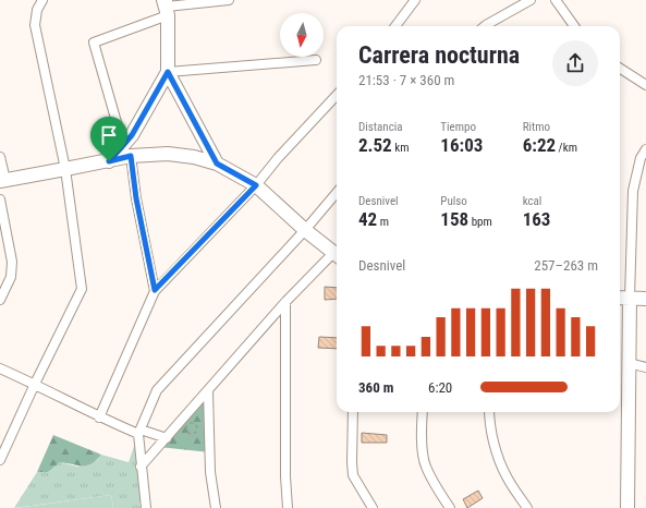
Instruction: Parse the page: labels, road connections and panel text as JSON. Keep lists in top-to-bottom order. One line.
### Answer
{"north":"bottom","page":{"heading":["Carrera nocturna","21:53 · 7 × 360 m"],"stats":[["Distancia","2.52 km"],["Tiempo","16:03"],["Ritmo","6:22 /km"],["Desnivel","42 m"],["Pulso","158 bpm"],["kcal","163"]],"chart":["Desnivel","257–263 m"],"list":[{"name":"360 m","note":"6:20"}]}}
